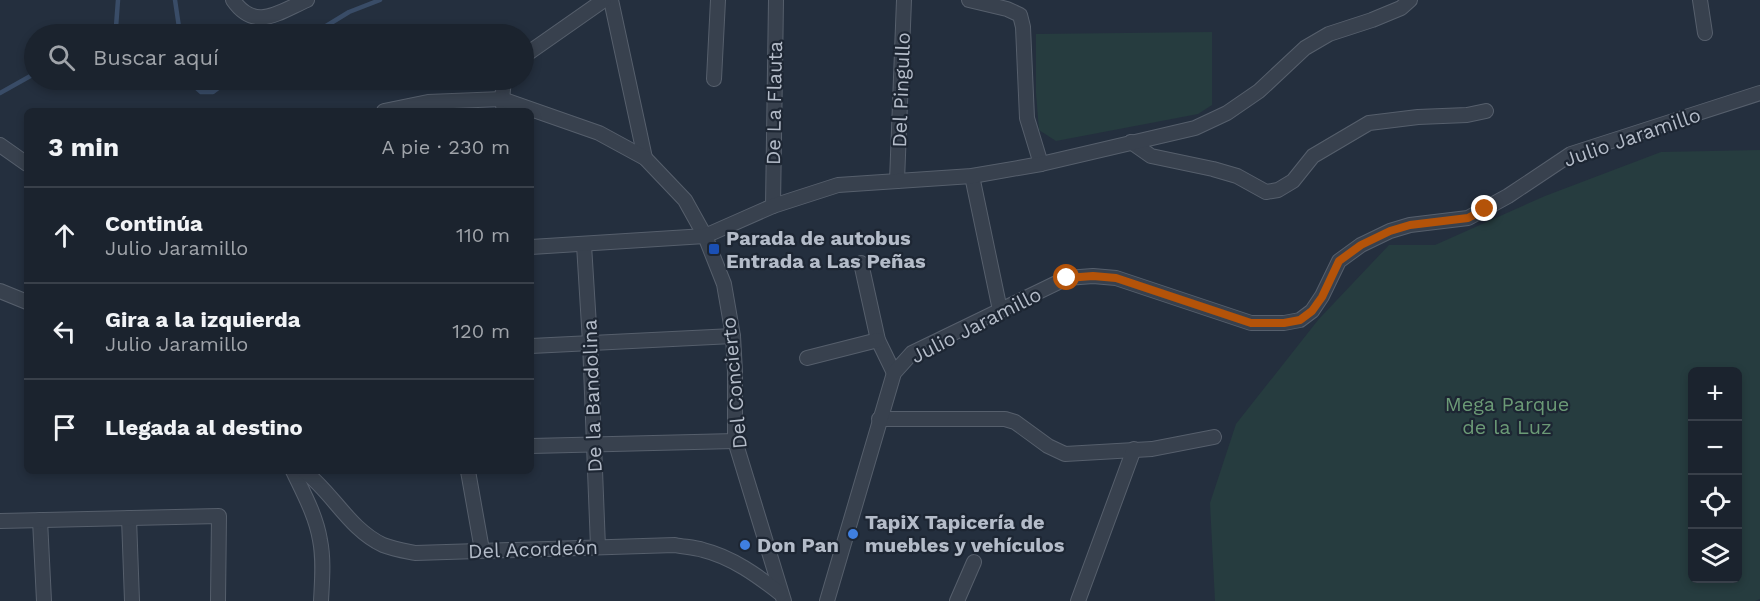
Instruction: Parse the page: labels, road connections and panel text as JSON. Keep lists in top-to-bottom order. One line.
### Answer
{"streets":{"street":["Del Pingullo","De La Flauta","Julio Jaramillo","Del Concierto","De la Bandolina","Del Acordeón"]},"crossings":[["Del Concierto","Del Acordeón"],["De la Bandolina","Del Acordeón"]],"parks":["Mega Parque de la Luz"],"places":{"transit":["Parada de autobus Entrada a Las Peñas"],"other":["TapiX Tapicería de muebles y vehículos","Don Pan"]},"page":{"search":"Buscar aquí","heading":["3 min","A pie · 230 m"],"list":[["Continúa","Julio Jaramillo","110 m"],["Gira a la izquierda","Julio Jaramillo","120 m"],"Llegada al destino"],"map_buttons":["+","−"]}}
